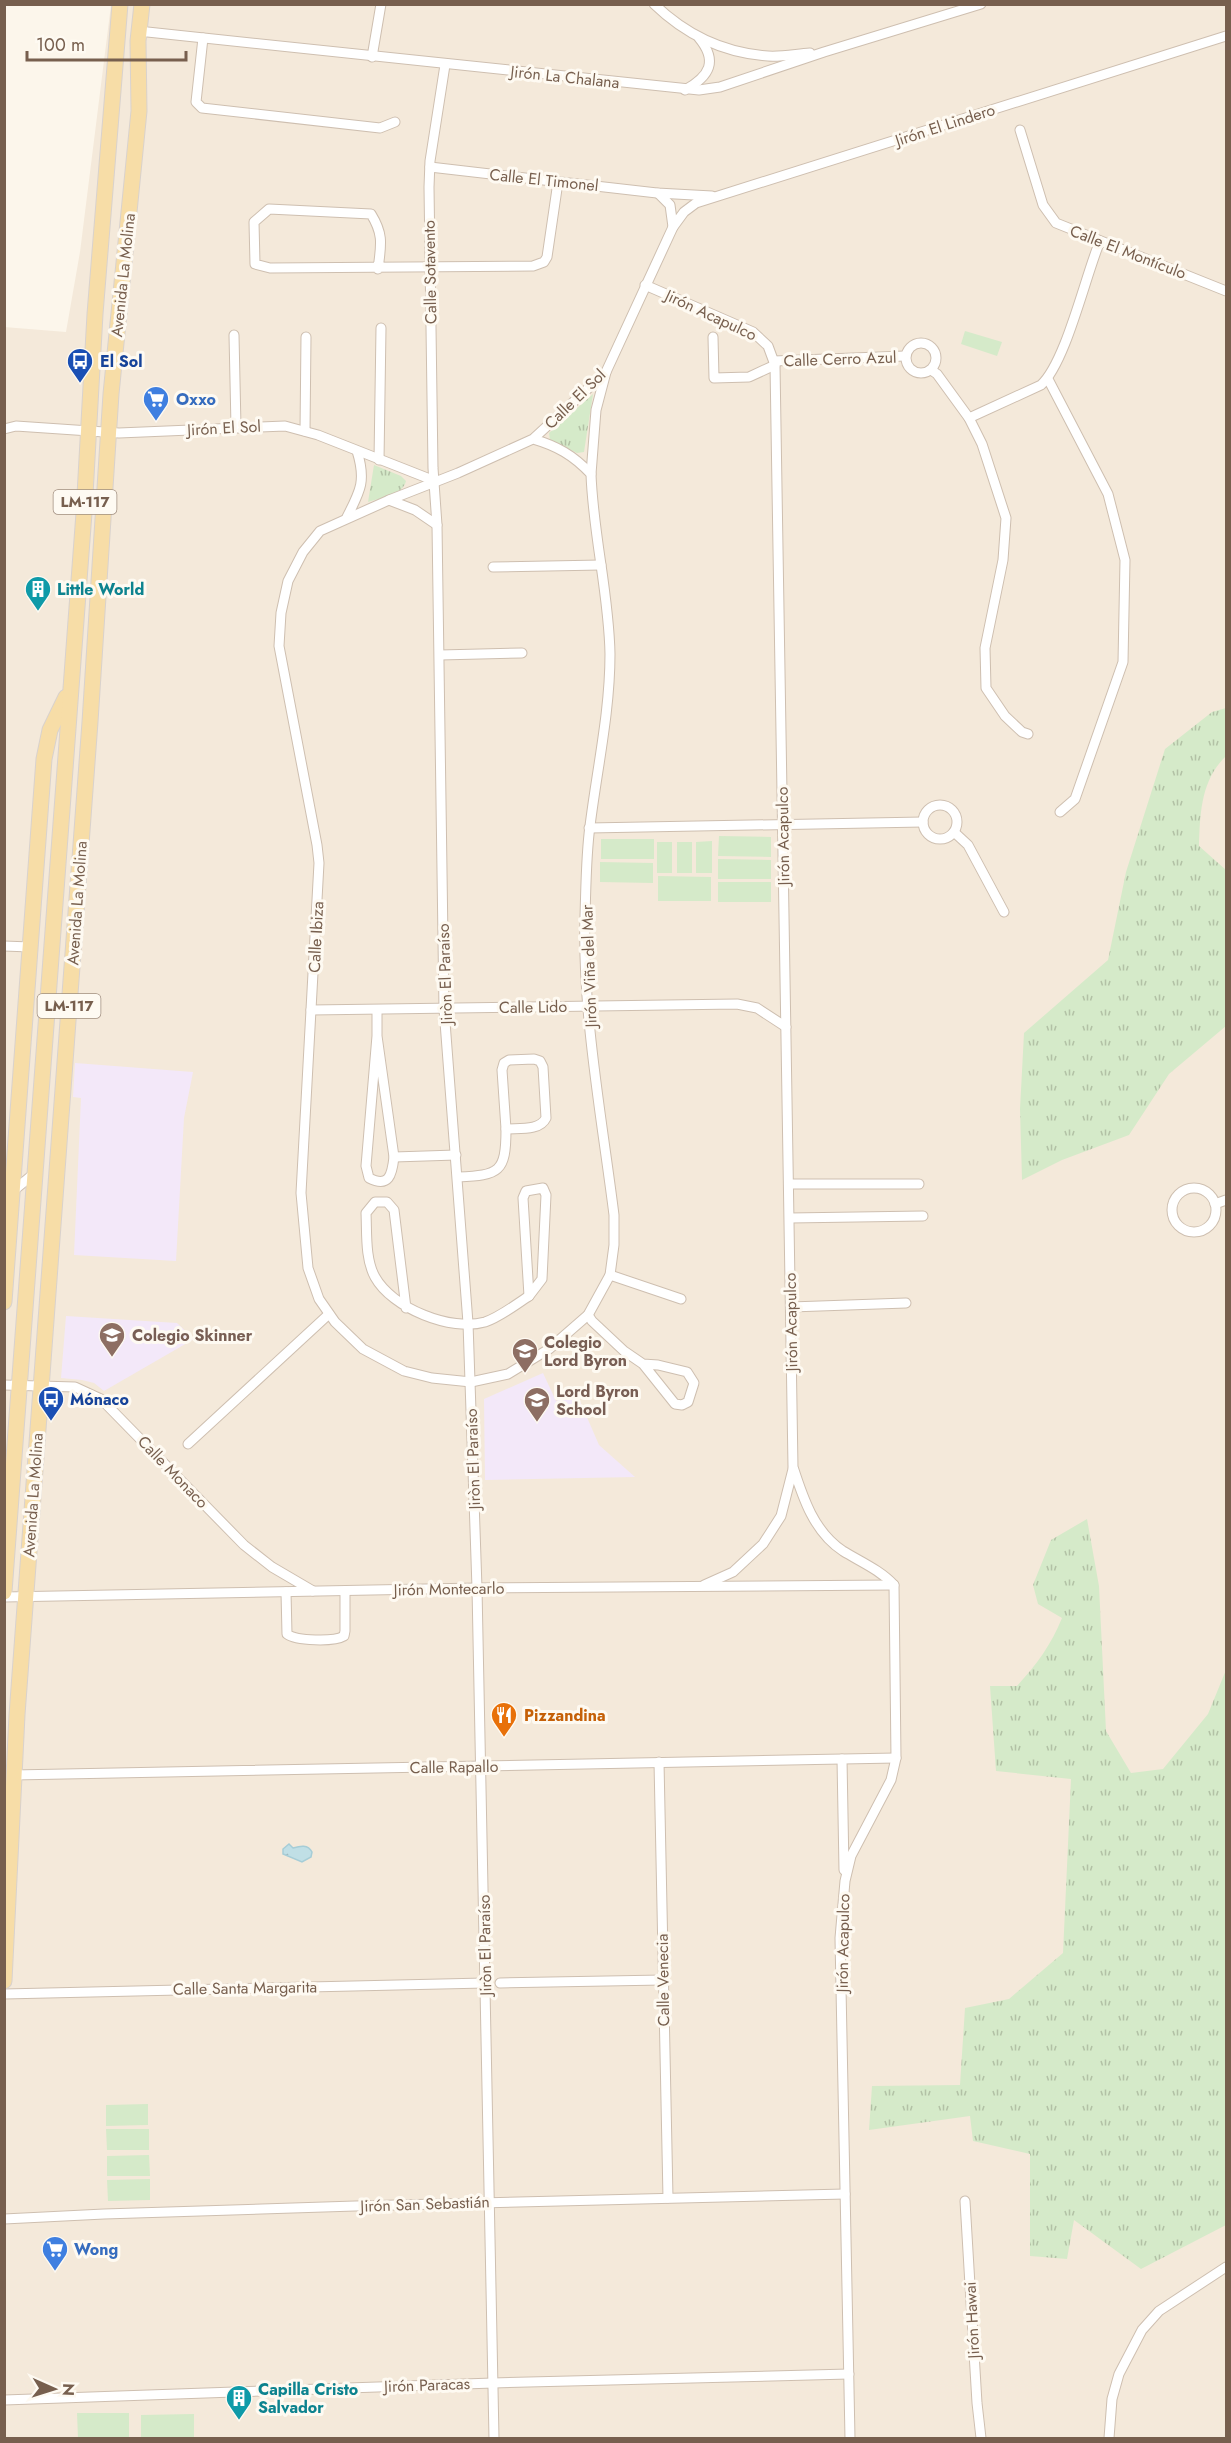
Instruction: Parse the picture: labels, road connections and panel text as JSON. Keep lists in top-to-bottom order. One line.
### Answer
{"streets":{"main road":["Avenida La Molina","LM-117"],"street":["Jirón La Chalana","Jirón El Lindero","Calle El Timonel","Calle El Montículo","Calle Sotavento","Jirón Acapulco","Calle Cerro Azul","Calle El Sol","Jirón El Sol","Calle Ibiza","Jirón Viña del Mar","Jiròn El Paraíso","Calle Lido","Calle Monaco","Jirón Montecarlo","Calle Rapallo","Calle Venecia","Calle Santa Margarita","Jirón San Sebastián","Jirón Hawai","Jirón Paracas"]},"crossings":[["Jirón La Chalana","Calle Sotavento"],["Jirón La Chalana","Avenida La Molina"],["Jirón El Lindero","Calle El Timonel"],["Jirón El Lindero","Calle El Sol"],["Calle El Timonel","Calle Sotavento"],["Calle Sotavento","Calle El Sol"],["Calle Sotavento","Jirón El Sol"],["Calle Sotavento","Calle Ibiza"],["Calle Sotavento","Jiròn El Paraíso"],["Avenida La Molina","Jirón El Sol"],["Avenida La Molina","Calle Monaco"],["Avenida La Molina","Jirón Montecarlo"],["Avenida La Molina","Calle Rapallo"],["Jirón Acapulco","Calle Cerro Azul"],["Jirón Acapulco","Calle El Sol"],["Jirón Acapulco","Calle Lido"],["Jirón Acapulco","Jirón Montecarlo"],["Jirón Acapulco","Calle Rapallo"],["Jirón Acapulco","Jirón San Sebastián"],["Jirón Acapulco","Jirón Paracas"],["Calle El Sol","Jirón El Sol"],["Calle El Sol","Calle Ibiza"],["Calle El Sol","Jirón Viña del Mar"],["Calle El Sol","Jiròn El Paraíso"],["Jirón El Sol","Calle Ibiza"],["Jirón El Sol","Jiròn El Paraíso"],["Calle Ibiza","Jirón Viña del Mar"],["Calle Ibiza","Jiròn El Paraíso"],["Calle Ibiza","Calle Lido"],["Jirón Viña del Mar","Jiròn El Paraíso"],["Jirón Viña del Mar","Calle Lido"],["Jiròn El Paraíso","Calle Lido"],["Jiròn El Paraíso","Jirón Montecarlo"],["Jiròn El Paraíso","Calle Rapallo"],["Jiròn El Paraíso","Calle Santa Margarita"],["Jiròn El Paraíso","Jirón San Sebastián"],["Jiròn El Paraíso","Jirón Paracas"],["Calle Monaco","Jirón Montecarlo"],["Calle Rapallo","Calle Venecia"],["Calle Venecia","Jirón San Sebastián"]],"places":{"bus stop":["El Sol","Mónaco"],"supermarket":["Oxxo","Wong"],"building":["Little World","Capilla Cristo Salvador"],"school or university":["Colegio Skinner","Colegio Lord Byron","Lord Byron School"],"restaurant":["Pizzandina"]},"scale_bar":"100 m","north":"right"}
